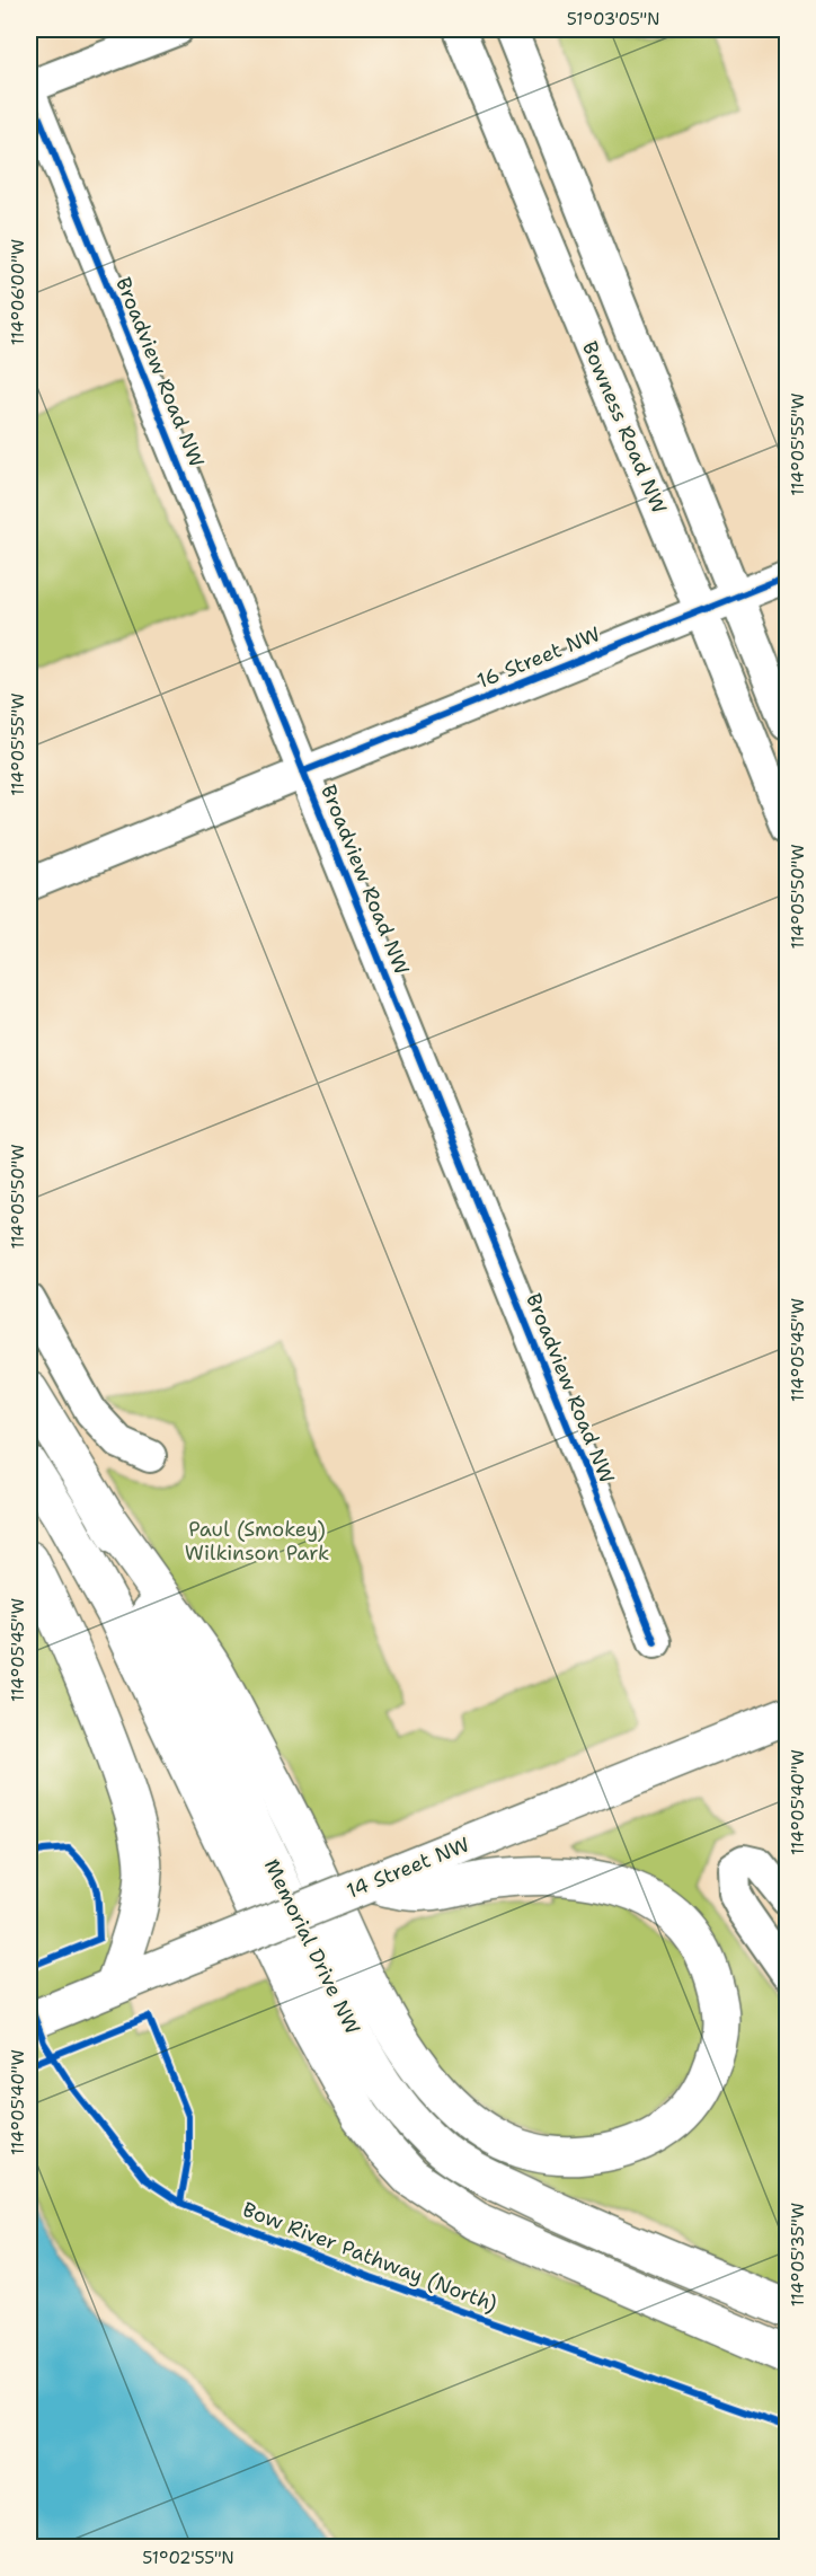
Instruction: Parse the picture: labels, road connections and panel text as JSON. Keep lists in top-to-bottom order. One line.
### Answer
{"streets":{"main road":["14 Street NW","Memorial Drive NW"],"street":["Broadview Road NW","Bowness Road NW","16 Street NW"],"cycle path":["Bow River Pathway (North)"]},"crossings":[["Broadview Road NW","16 Street NW"],["Bowness Road NW","16 Street NW"]],"parks":["Paul (Smokey) Wilkinson Park"],"coordinates":["51°03'05\"N","114°06'00\"W","114°05'55\"W","114°05'50\"W","114°05'45\"W","114°05'40\"W","114°05'35\"W","51°02'55\"N"]}
